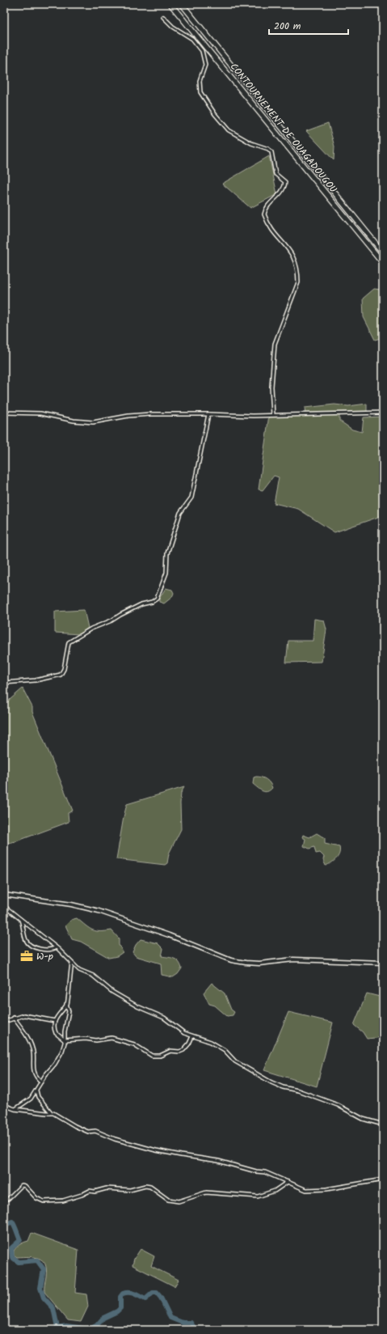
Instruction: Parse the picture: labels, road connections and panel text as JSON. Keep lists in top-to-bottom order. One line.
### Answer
{"streets":{"highway":["CONTOURNEMENT DE OUAGADOUGOU"]},"places":{"office":["W-p"]},"scale_bar":"200 m"}
